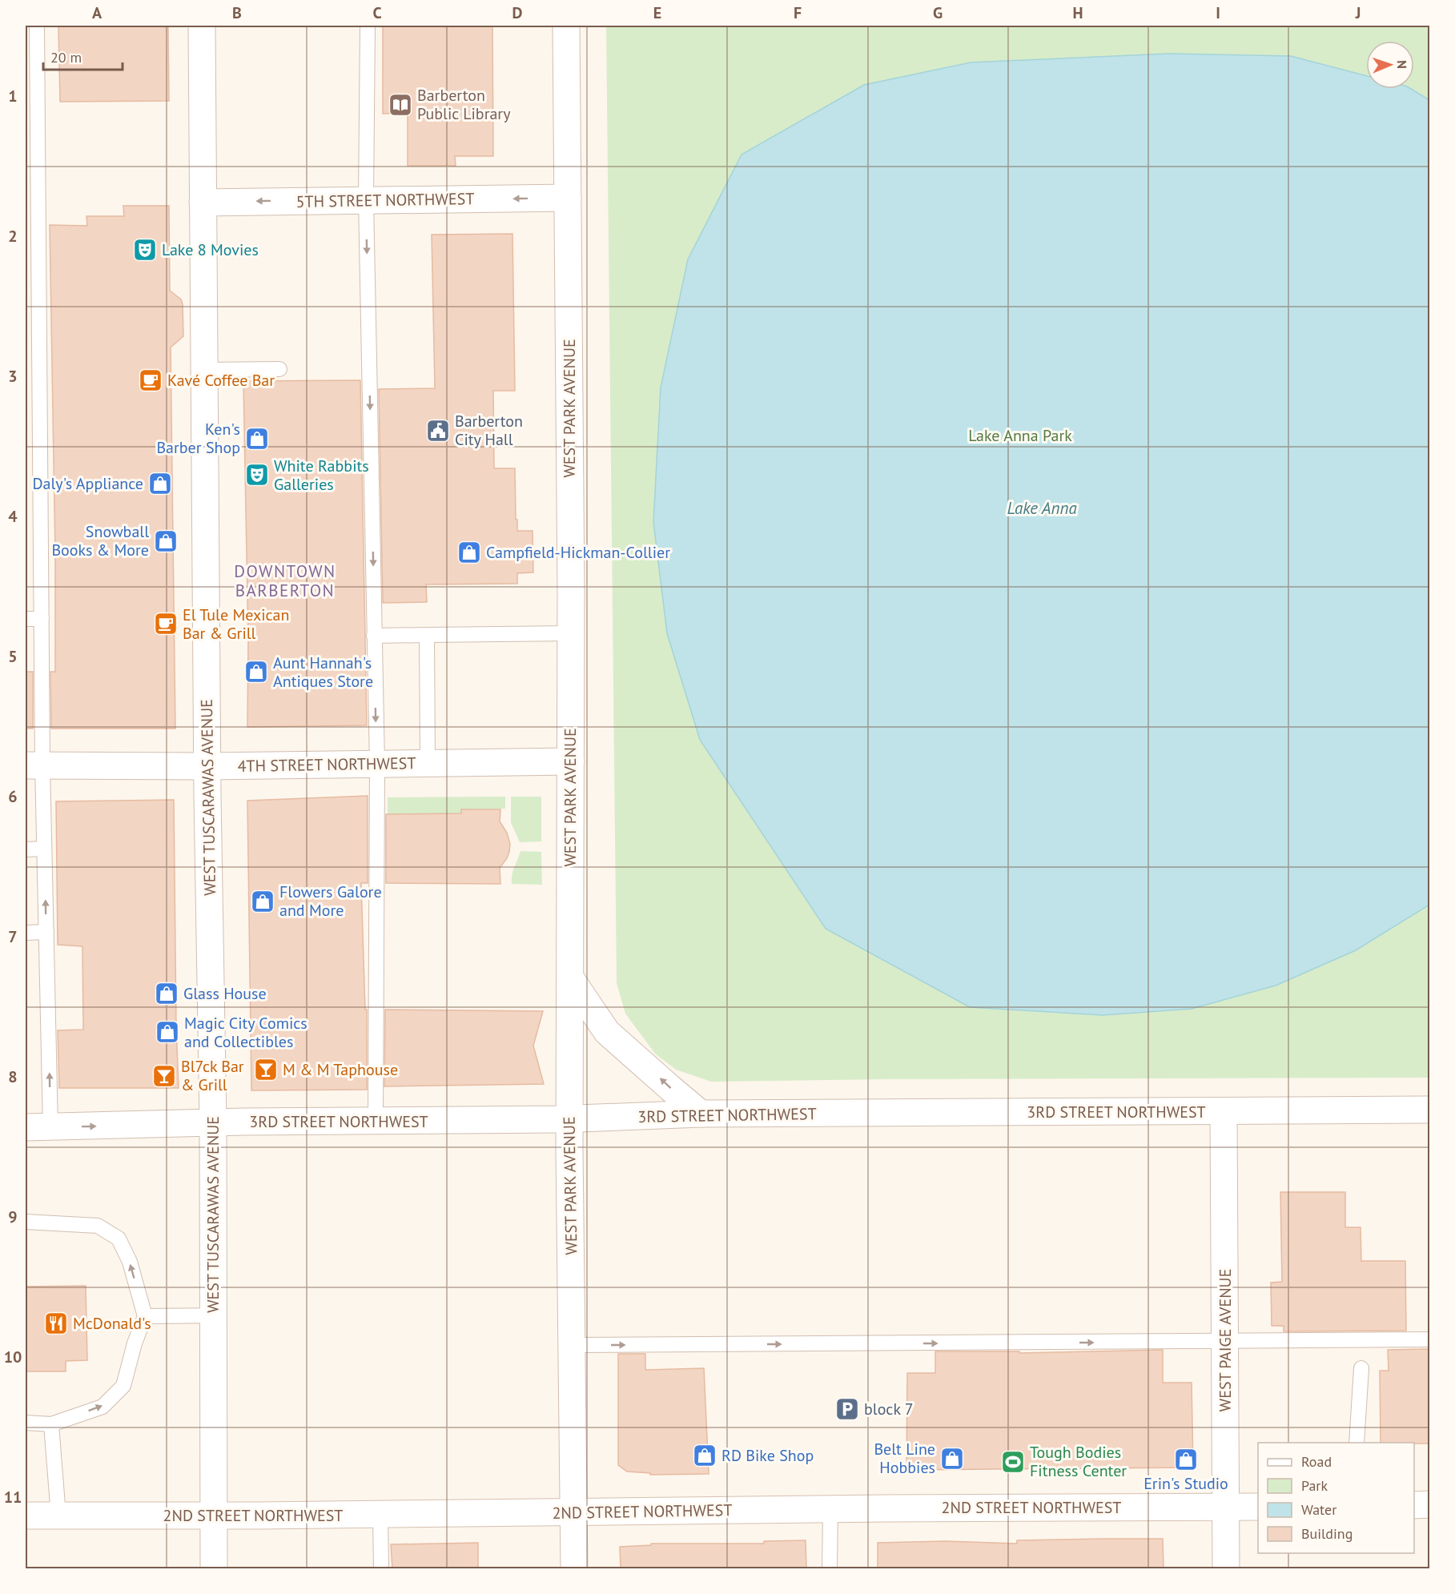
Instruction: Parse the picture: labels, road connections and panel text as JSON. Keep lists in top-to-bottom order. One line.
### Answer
{"streets":{"street":["5TH STREET NORTHWEST","WEST PARK AVENUE","4TH STREET NORTHWEST","WEST TUSCARAWAS AVENUE","3RD STREET NORTHWEST","WEST PAIGE AVENUE","2ND STREET NORTHWEST"]},"crossings":[["5TH STREET NORTHWEST","WEST PARK AVENUE"],["5TH STREET NORTHWEST","WEST TUSCARAWAS AVENUE"],["WEST PARK AVENUE","4TH STREET NORTHWEST"],["WEST PARK AVENUE","3RD STREET NORTHWEST"],["WEST PARK AVENUE","2ND STREET NORTHWEST"],["4TH STREET NORTHWEST","WEST TUSCARAWAS AVENUE"],["WEST TUSCARAWAS AVENUE","3RD STREET NORTHWEST"],["WEST TUSCARAWAS AVENUE","2ND STREET NORTHWEST"],["3RD STREET NORTHWEST","WEST PAIGE AVENUE"],["WEST PAIGE AVENUE","2ND STREET NORTHWEST"]],"one_way":["5TH STREET NORTHWEST"],"districts":["DOWNTOWN BARBERTON"],"water":["Lake Anna"],"parks":["Lake Anna Park"],"places":{"library":["Barberton Public Library"],"theatre":["Lake 8 Movies","White Rabbits Galleries"],"cafe":["Kavé Coffee Bar","El Tule Mexican Bar & Grill"],"public building":["Barberton City Hall"],"shop":["Ken's Barber Shop","Daly's Appliance","Snowball Books & More","Campfield-Hickman-Collier","Aunt Hannah's Antiques Store","Flowers Galore and More","Glass House","Magic City Comics and Collectibles","RD Bike Shop","Belt Line Hobbies","Erin's Studio"],"bar":["M & M Taphouse","Bl7ck Bar & Grill"],"restaurant":["McDonald's"],"parking":["block 7"],"sports":["Tough Bodies Fitness Center"]},"legend":["Road","Park","Water","Building"],"scale_bar":"20 m","north":"right","grid":{"columns":["A","B","C","D","E","F","G","H","I","J"],"rows":["1","2","3","4","5","6","7","8","9","10","11"]}}
